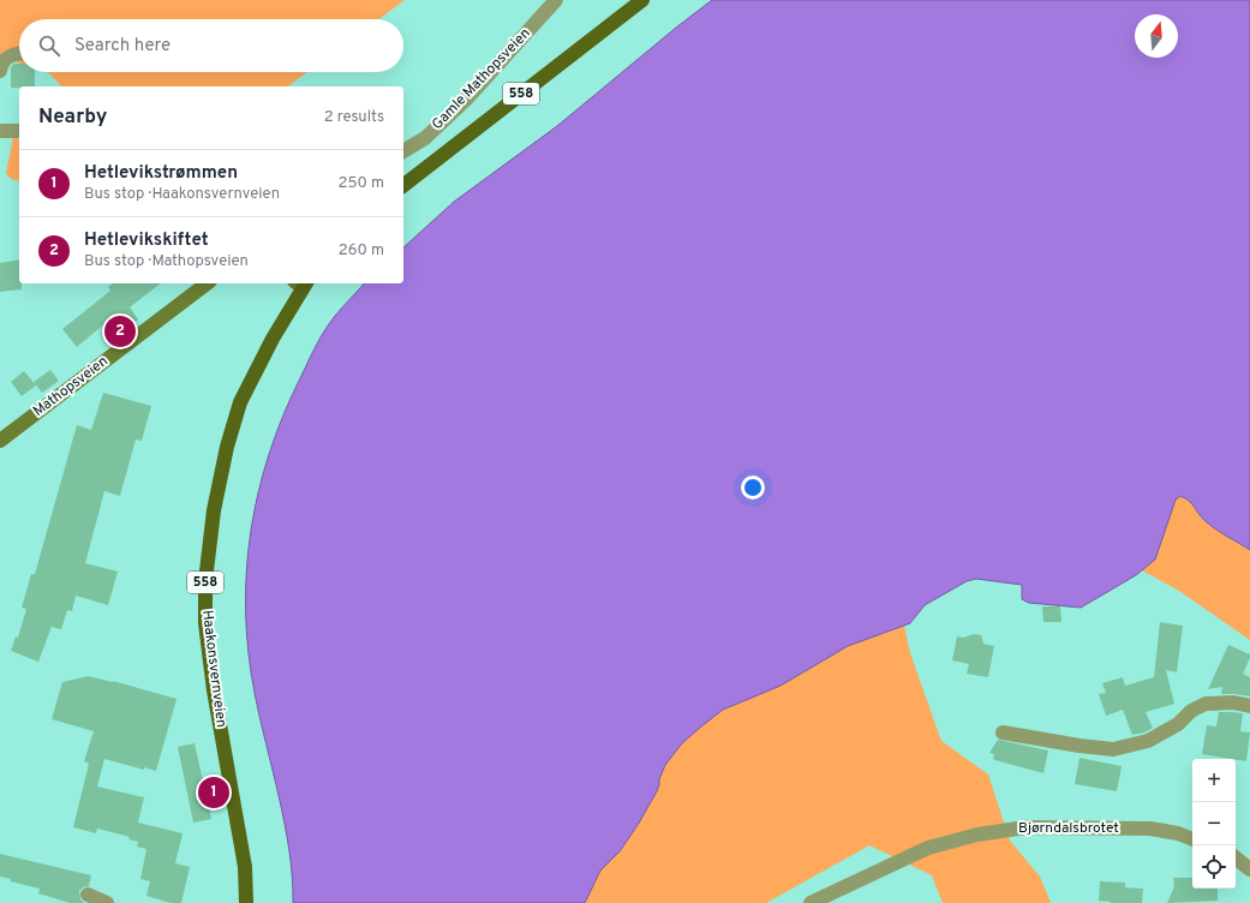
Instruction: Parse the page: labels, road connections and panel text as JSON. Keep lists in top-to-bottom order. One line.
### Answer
{"streets":{"main road":["558","Mathopsveien","Haakonsvernveien"],"street":["Gamle Mathopsveien","Bjørndalsbrotet"]},"north":"top","page":{"search":"Search here","heading":["Nearby","2 results"],"list":[{"mark":"1","name":"Hetlevikstrømmen","note":"Bus stop · Haakonsvernveien","value":"250 m"},{"mark":"2","name":"Hetlevikskiftet","note":"Bus stop · Mathopsveien","value":"260 m"}],"pins":["2","1"],"map_buttons":["+","−"]}}
